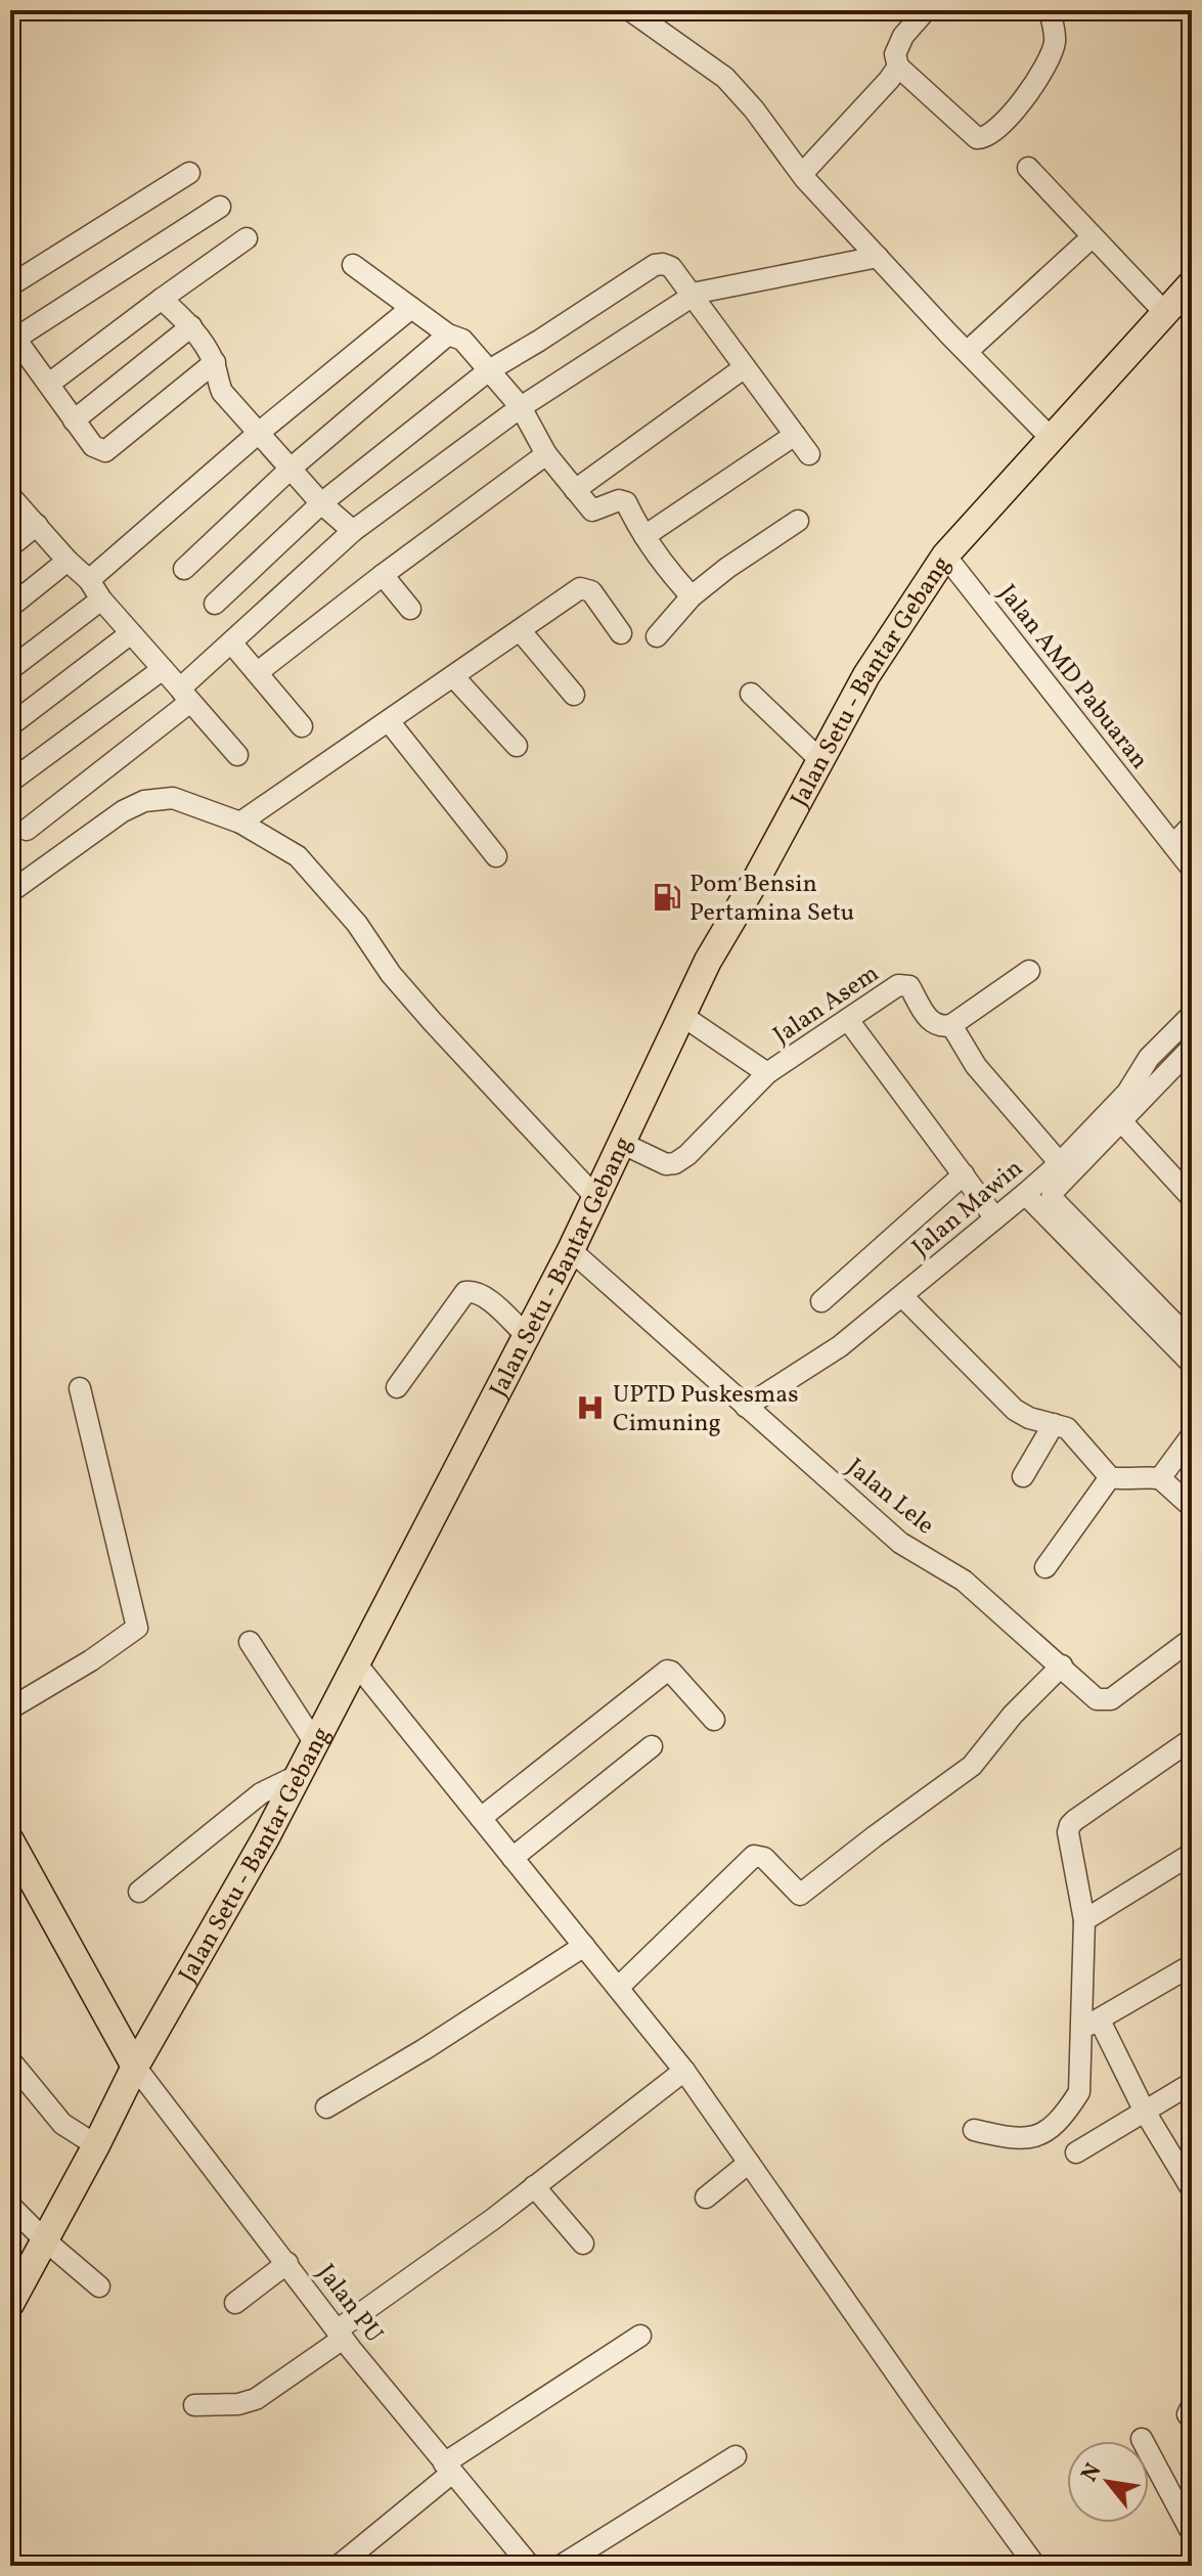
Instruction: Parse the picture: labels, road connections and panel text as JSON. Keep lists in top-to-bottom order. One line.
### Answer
{"streets":{"main road":["Jalan Setu - Bantar Gebang"],"street":["Jalan AMD Pabuaran","Jalan Asem","Jalan Mawin","Jalan Lele","Jalan PU"]},"crossings":[["Jalan AMD Pabuaran","Jalan Setu - Bantar Gebang"],["Jalan Setu - Bantar Gebang","Jalan Asem"],["Jalan Setu - Bantar Gebang","Jalan Lele"],["Jalan Setu - Bantar Gebang","Jalan PU"],["Jalan Mawin","Jalan Lele"]],"places":{"fuel station":["Pom Bensin Pertamina Setu"],"hospital":["UPTD Puskesmas Cimuning"]},"north":"top left"}
